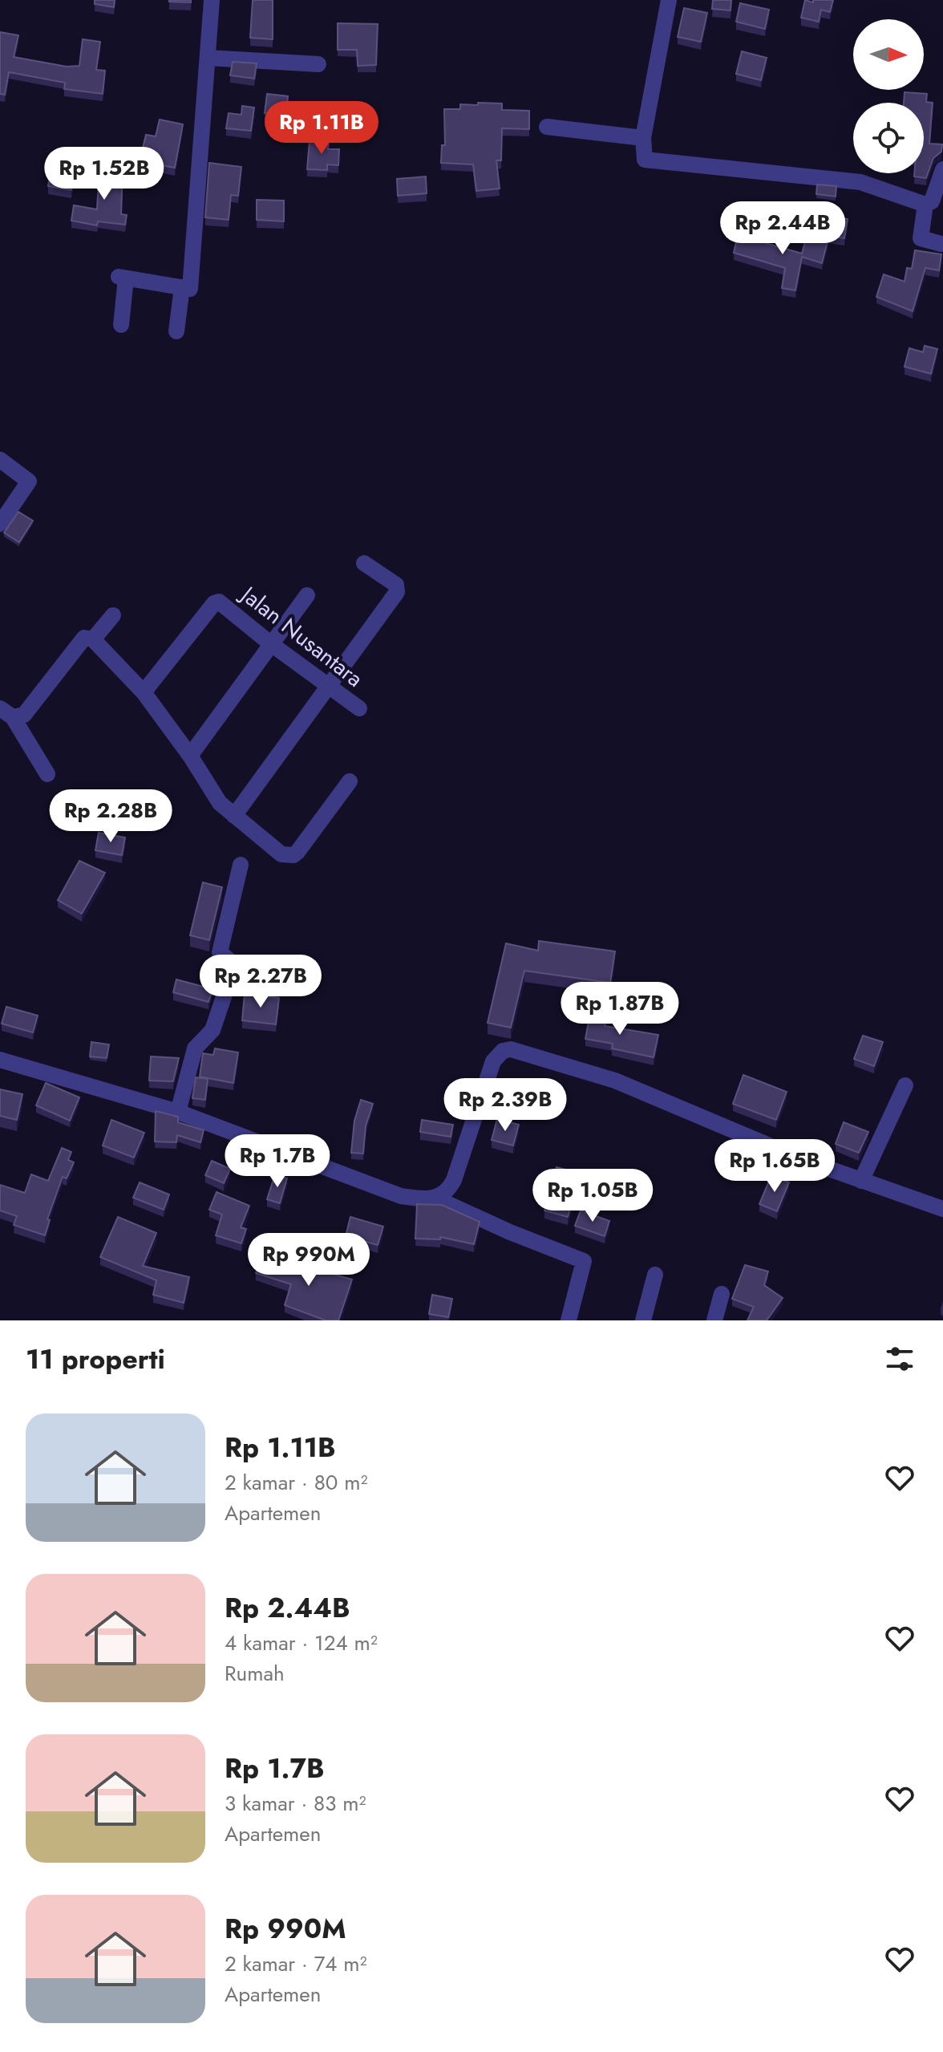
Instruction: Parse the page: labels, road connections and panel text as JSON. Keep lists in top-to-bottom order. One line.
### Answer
{"streets":{"street":["Jalan Nusantara"]},"north":"right","page":{"price":["Rp 1.11B","Rp 1.52B","Rp 2.44B","Rp 2.28B","Rp 2.27B","Rp 1.87B","Rp 2.39B","Rp 1.7B","Rp 1.65B","Rp 1.05B","Rp 990M"],"heading":"11 properti","list":[{"name":"Rp 1.11B","note":"2 kamar · 80 m² · Apartemen"},{"name":"Rp 2.44B","note":"4 kamar · 124 m² · Rumah"},{"name":"Rp 1.7B","note":"3 kamar · 83 m² · Apartemen"},{"name":"Rp 990M","note":"2 kamar · 74 m² · Apartemen"}]}}
